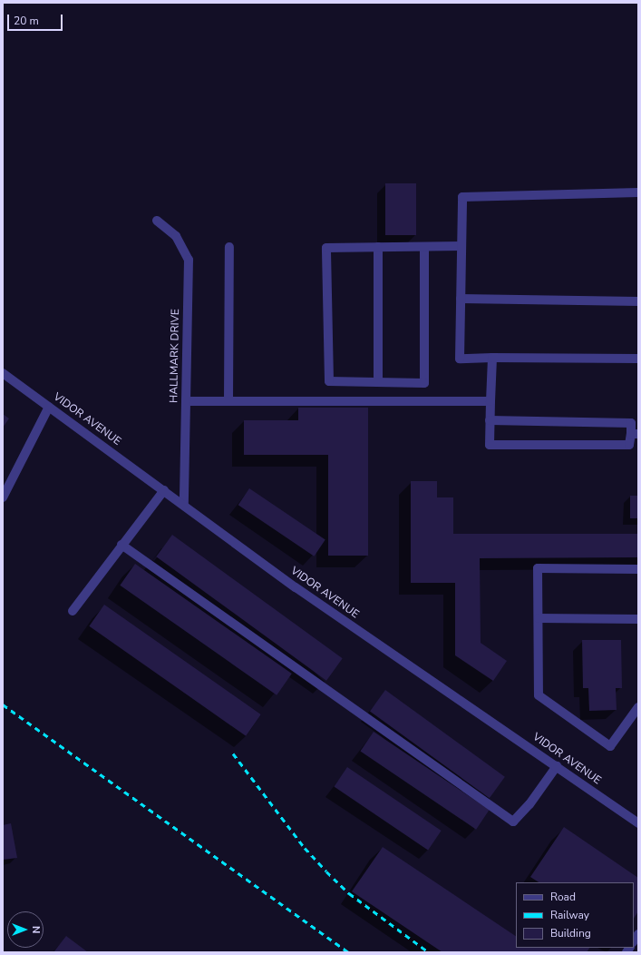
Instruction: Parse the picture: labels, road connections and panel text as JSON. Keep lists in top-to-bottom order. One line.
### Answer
{"streets":{"street":["HALLMARK DRIVE","VIDOR AVENUE"]},"crossings":[["HALLMARK DRIVE","VIDOR AVENUE"]],"legend":["Road","Railway","Building"],"scale_bar":"20 m","north":"right"}
